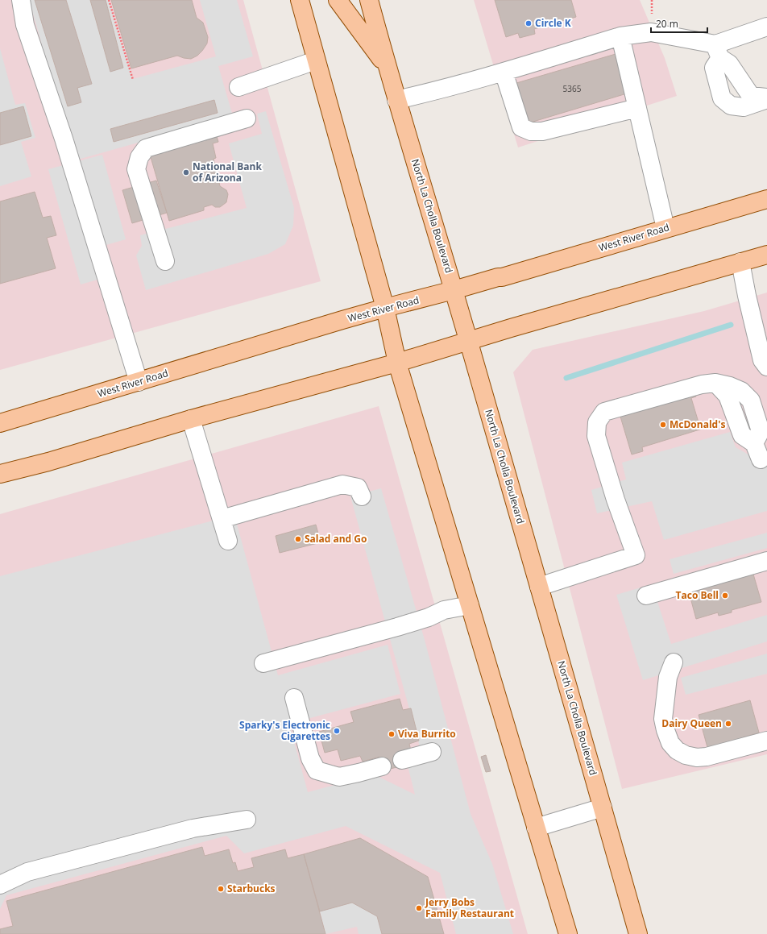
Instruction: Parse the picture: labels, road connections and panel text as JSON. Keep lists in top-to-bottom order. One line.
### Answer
{"streets":{"main road":["North La Cholla Boulevard","West River Road"]},"crossings":[["North La Cholla Boulevard","West River Road"]],"places":["Circle K","National Bank of Arizona","McDonald's","Salad and Go","Taco Bell","Dairy Queen","Sparky's Electronic Cigarettes","Viva Burrito","Starbucks","Jerry Bobs Family Restaurant"],"house_numbers":["5365"],"scale_bar":"20 m"}
